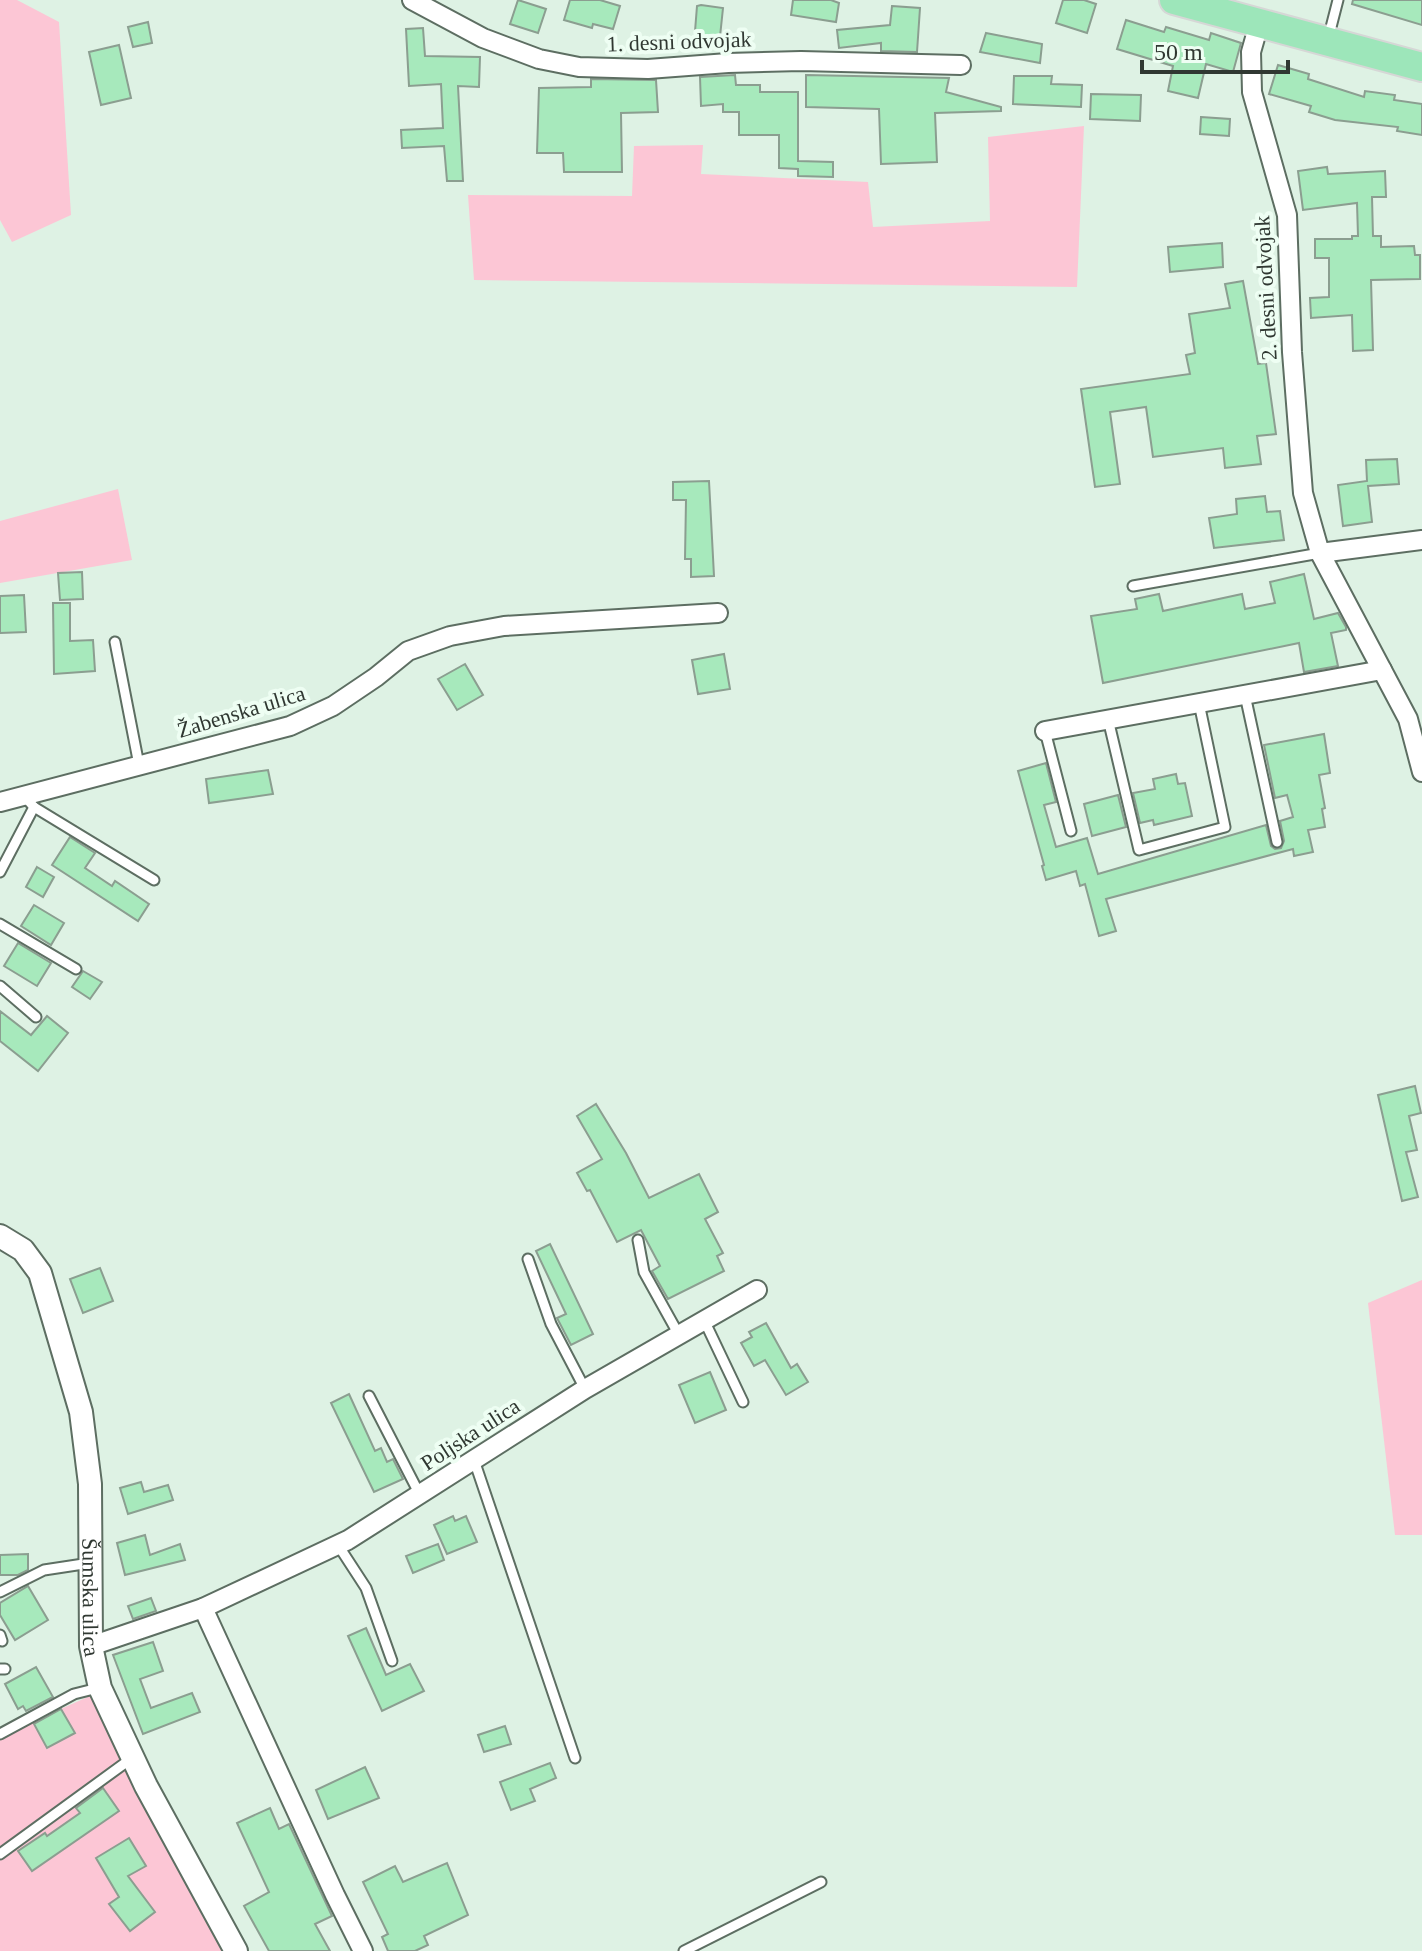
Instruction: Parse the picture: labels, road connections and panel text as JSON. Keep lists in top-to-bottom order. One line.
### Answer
{"streets":{"street":["1. desni odvojak","2. desni odvojak","Žabenska ulica","Poljska ulica","Šumska ulica"]},"crossings":[["Poljska ulica","Šumska ulica"]],"scale_bar":"50 m"}
